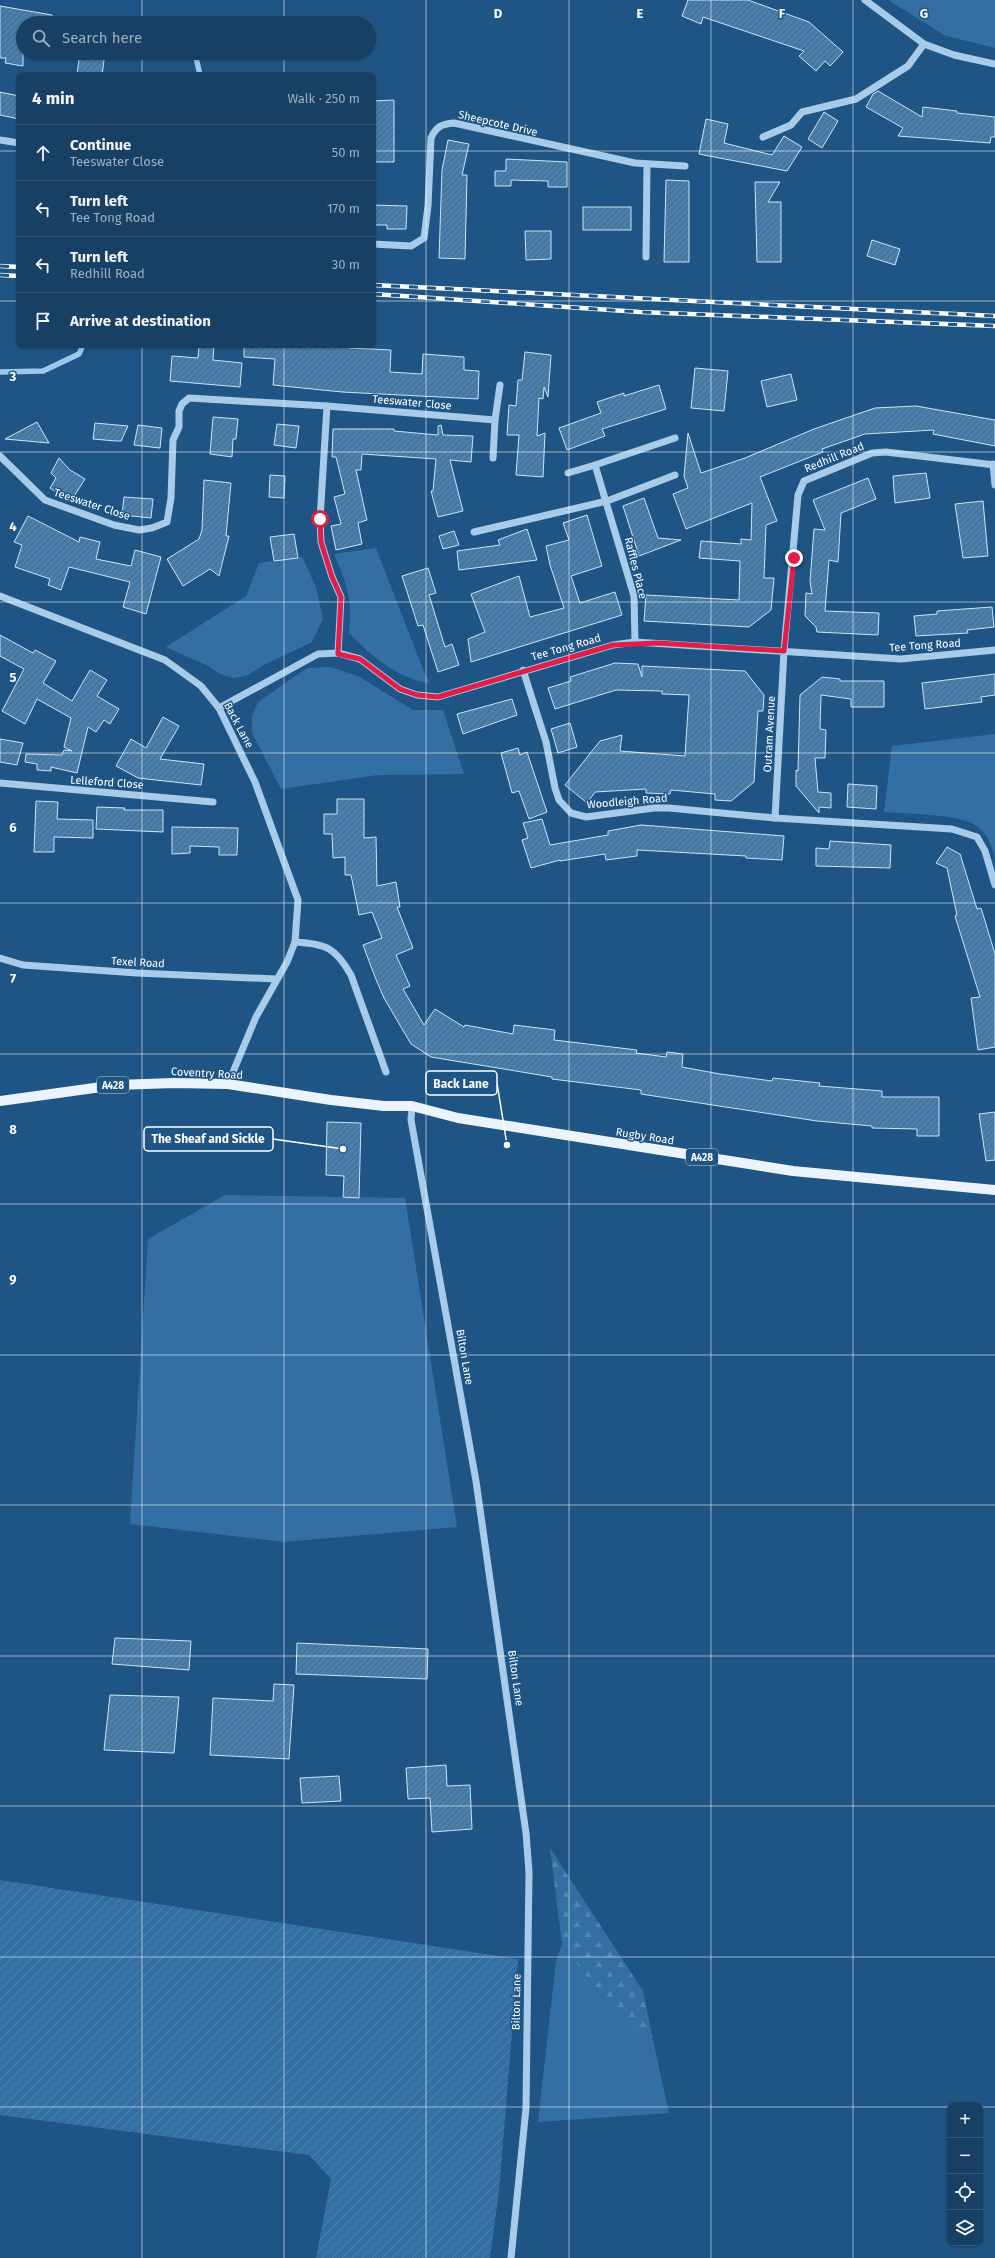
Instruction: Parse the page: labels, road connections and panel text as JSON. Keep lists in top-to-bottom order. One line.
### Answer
{"streets":{"main road":["Coventry Road","A428","Rugby Road"],"street":["Sheepcote Drive","Teeswater Close","Redhill Road","Raffles Place","Tee Tong Road","Back Lane","Outram Avenue","Lelleford Close","Woodleigh Road","Texel Road","Bilton Lane"]},"crossings":[["Redhill Road","Tee Tong Road"],["Redhill Road","Outram Avenue"],["Raffles Place","Tee Tong Road"],["Tee Tong Road","Back Lane"],["Tee Tong Road","Outram Avenue"],["Tee Tong Road","Woodleigh Road"],["Back Lane","Texel Road"],["Back Lane","Coventry Road"],["Outram Avenue","Woodleigh Road"],["Coventry Road","Rugby Road"],["Coventry Road","Bilton Lane"],["Rugby Road","Bilton Lane"]],"places":["Back Lane","The Sheaf and Sickle"],"page":{"search":"Search here","heading":["4 min","Walk · 250 m"],"list":[["Continue","Teeswater Close","50 m"],["Turn left","Tee Tong Road","170 m"],["Turn left","Redhill Road","30 m"],"Arrive at destination"],"map_buttons":["+","−"]},"grid":{"columns":["D","E","F","G"],"rows":["3","4","5","6","7","8","9"]}}
